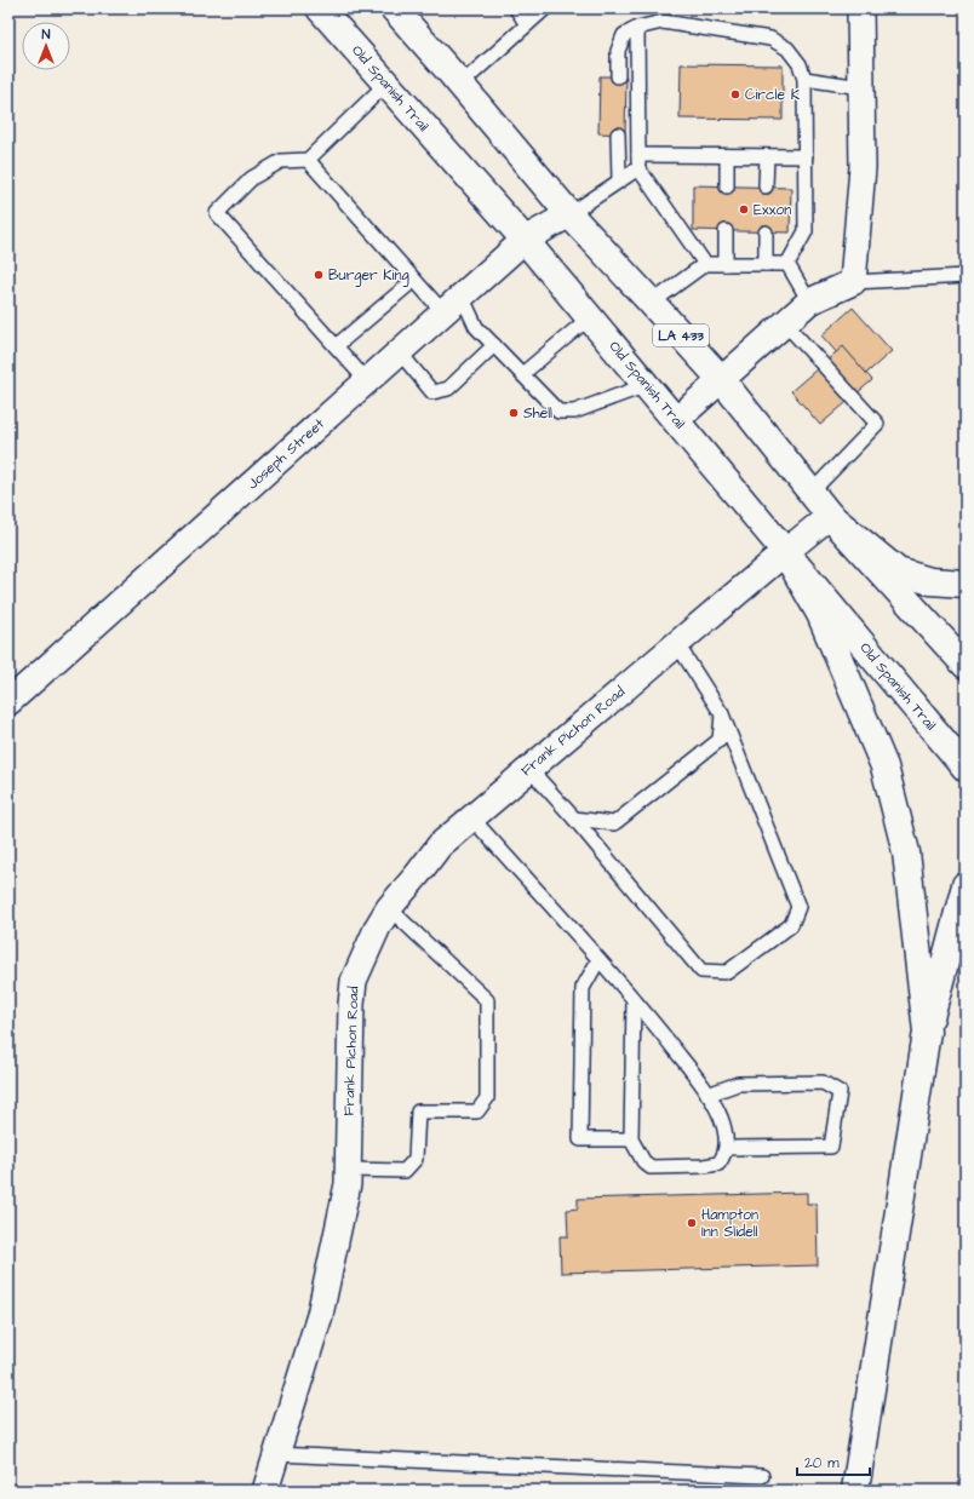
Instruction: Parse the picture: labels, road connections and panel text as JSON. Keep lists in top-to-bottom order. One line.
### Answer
{"streets":{"main road":["Old Spanish Trail","LA 433"],"street":["Joseph Street","Frank Pichon Road"]},"crossings":[["Old Spanish Trail","Joseph Street"],["Old Spanish Trail","Frank Pichon Road"],["LA 433","Joseph Street"],["LA 433","Frank Pichon Road"]],"places":["Circle K","Exxon","Burger King","Shell","Hampton Inn Slidell"],"scale_bar":"20 m","north":"top"}
